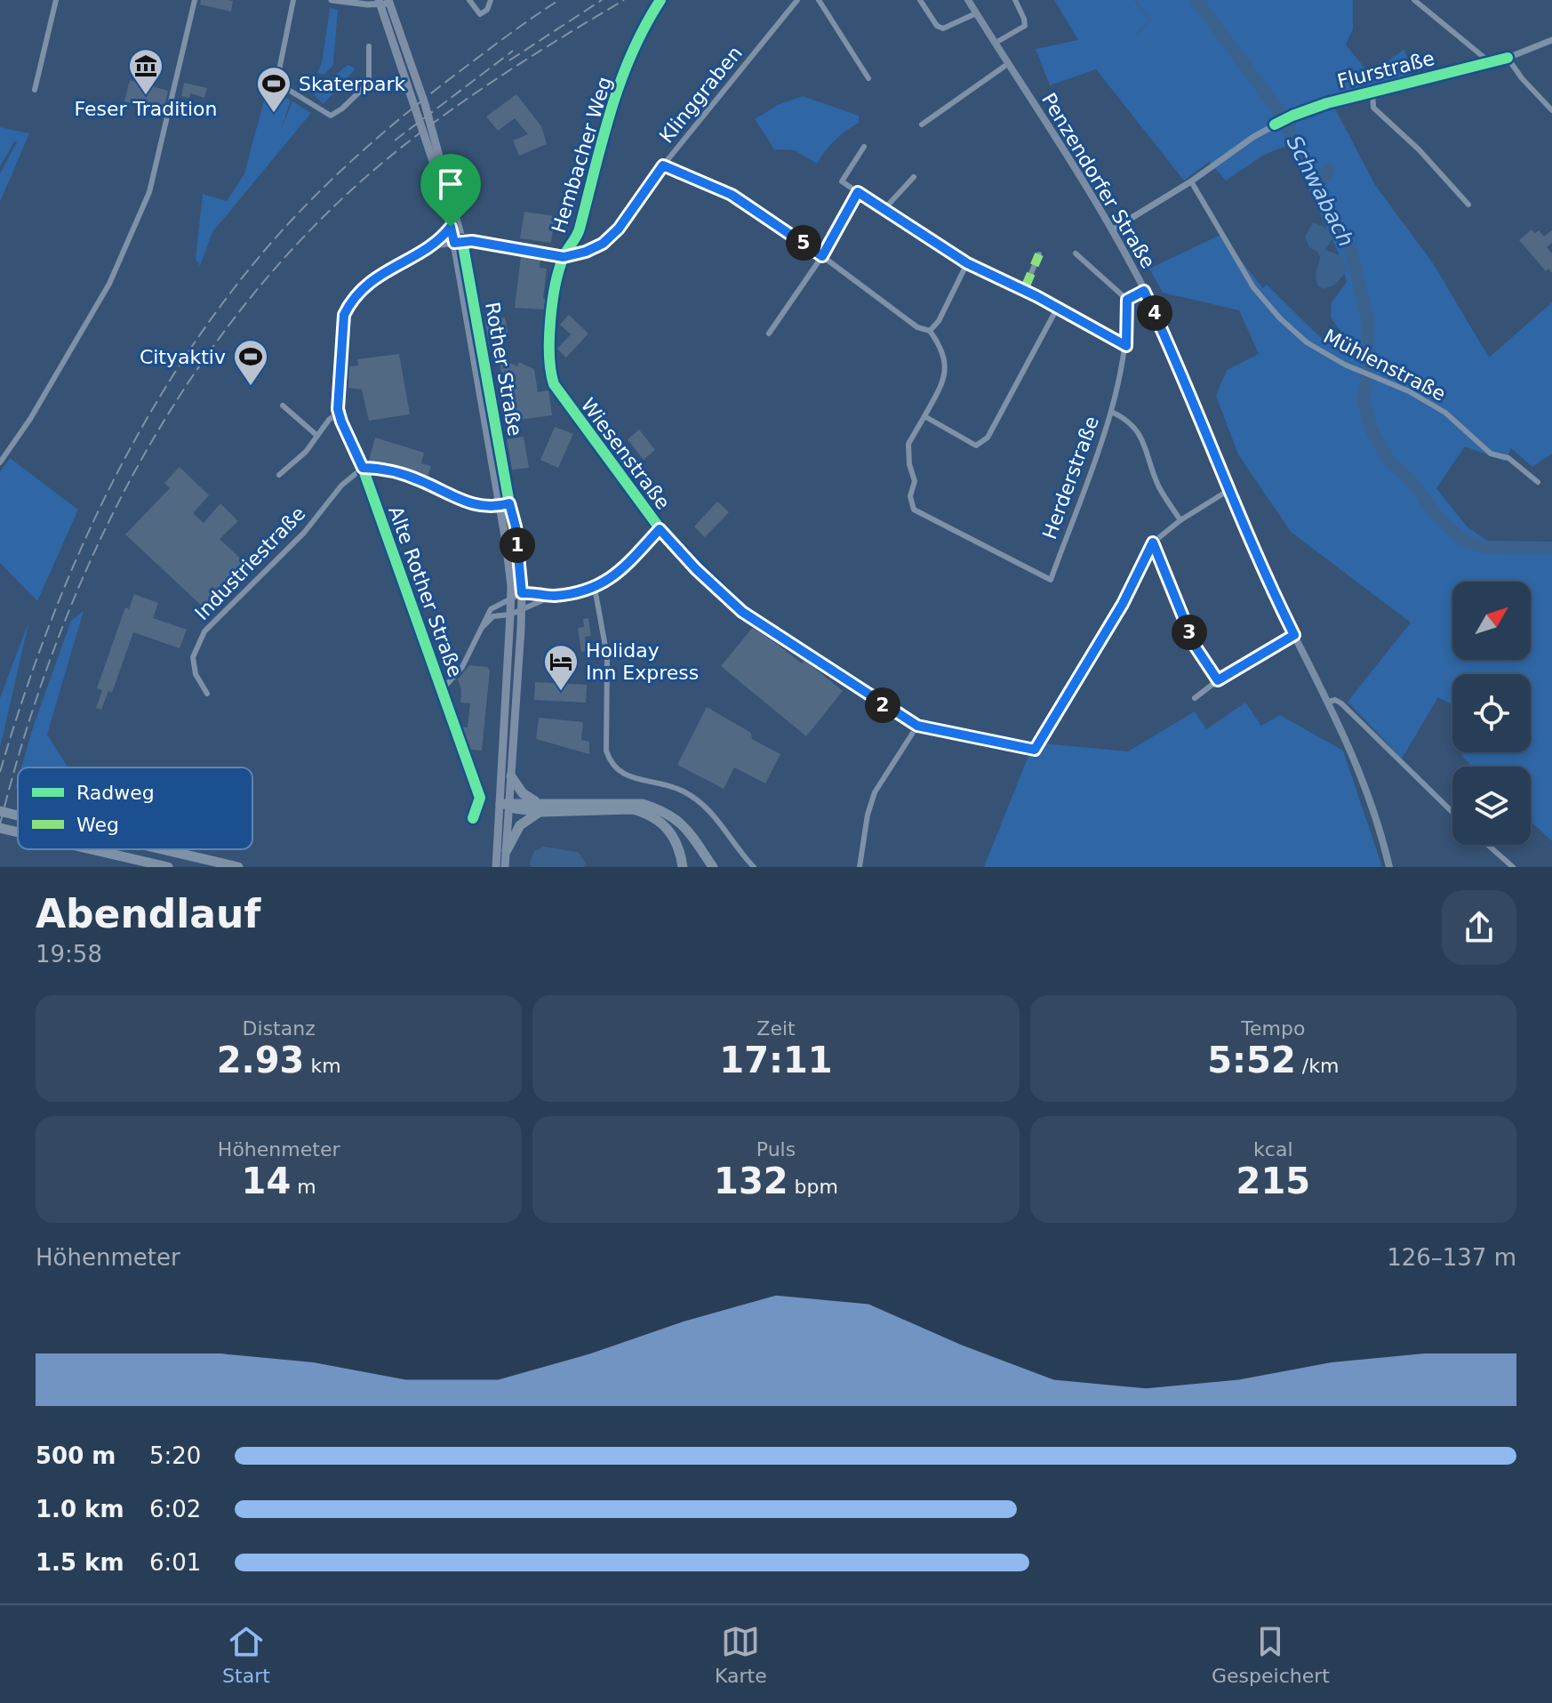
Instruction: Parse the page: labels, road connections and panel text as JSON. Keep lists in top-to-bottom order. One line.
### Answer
{"streets":{"main road":["Penzendorfer Straße","Rother Straße"],"street":["Flurstraße","Klinggraben","Hembacher Weg","Mühlenstraße","Wiesenstraße","Herderstraße","Industriestraße","Alte Rother Straße"]},"crossings":[["Flurstraße","Penzendorfer Straße"],["Flurstraße","Mühlenstraße"],["Klinggraben","Hembacher Weg"],["Klinggraben","Wiesenstraße"],["Hembacher Weg","Rother Straße"],["Hembacher Weg","Wiesenstraße"],["Hembacher Weg","Alte Rother Straße"],["Rother Straße","Alte Rother Straße"],["Industriestraße","Alte Rother Straße"]],"water":["Schwabach"],"places":{"museum":["Feser Tradition"],"sports":["Skaterpark","Cityaktiv"],"hotel":["Holiday Inn Express"]},"legend":["Radweg","Weg"],"north":"top right","page":{"pins":["5","4","1","3","2"],"heading":["Abendlauf","19:58"],"stats":[["Distanz","2.93 km"],["Zeit","17:11"],["Tempo","5:52 /km"],["Höhenmeter","14 m"],["Puls","132 bpm"],["kcal","215"]],"chart":["Höhenmeter","126–137 m"],"list":[{"name":"500 m","note":"5:20"},{"name":"1.0 km","note":"6:02"},{"name":"1.5 km","note":"6:01"}],"tabs":["Start","Karte","Gespeichert"]}}
